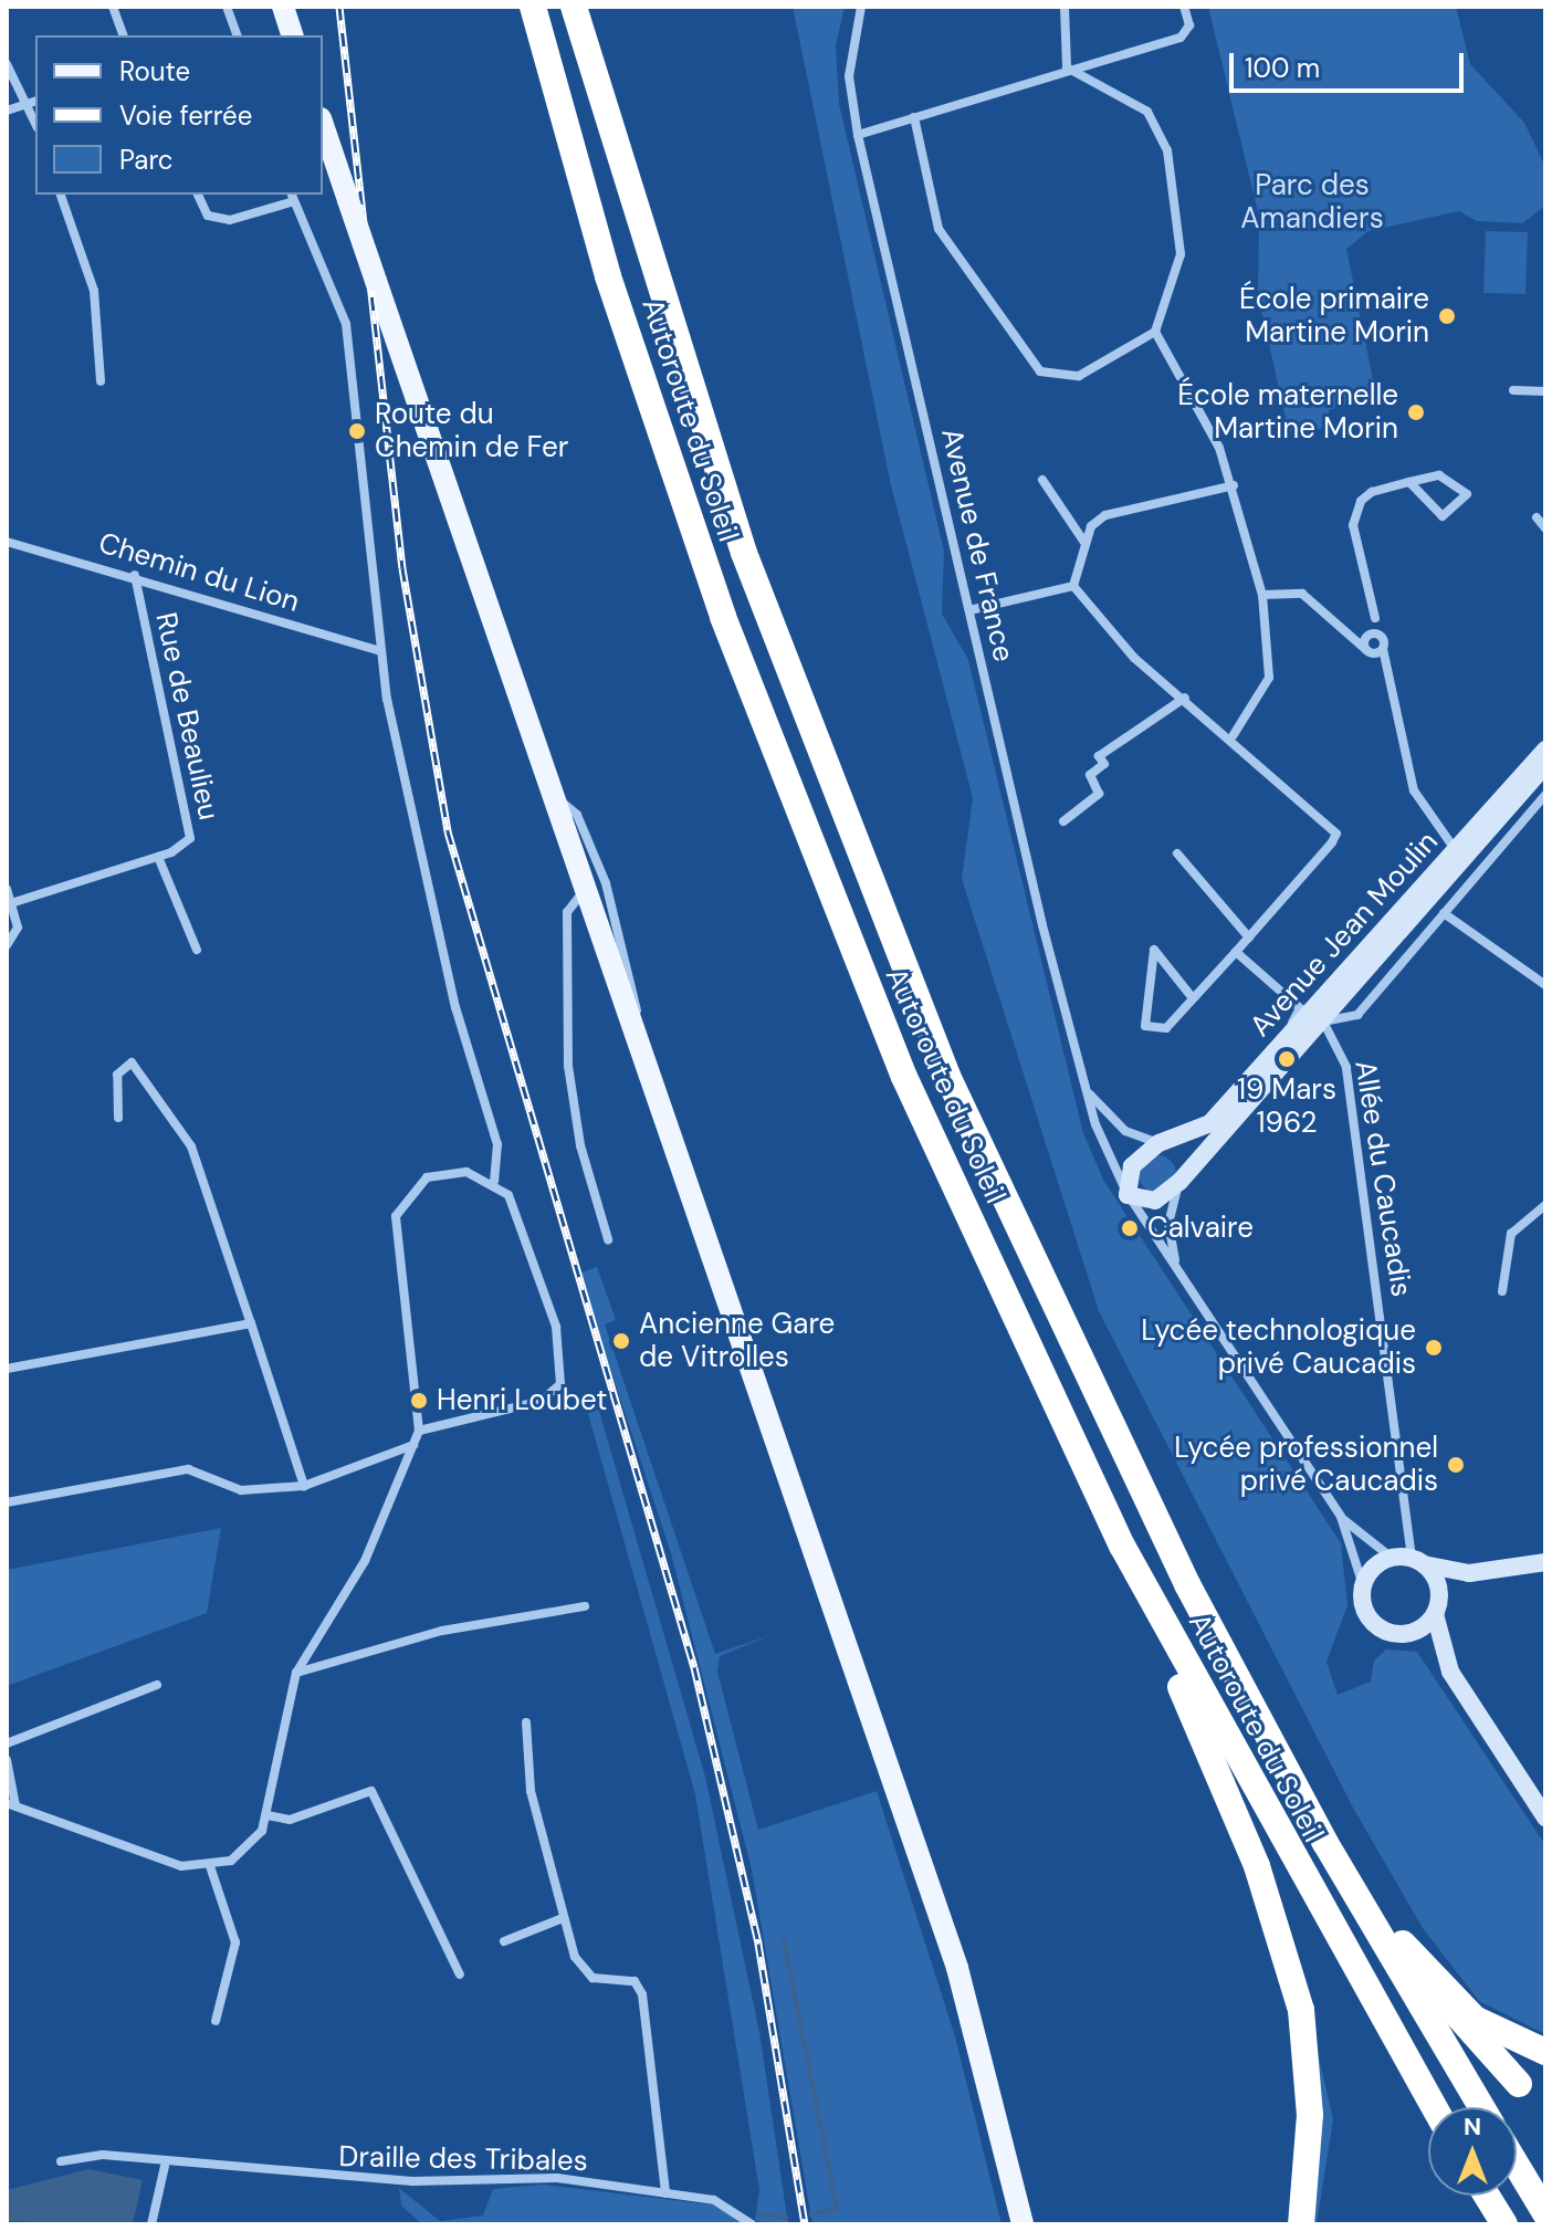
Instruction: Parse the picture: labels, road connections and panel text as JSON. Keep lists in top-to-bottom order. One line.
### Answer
{"streets":{"highway":["Autoroute du Soleil"],"street":["Avenue de France","Chemin du Lion","Rue de Beaulieu","Avenue Jean Moulin","Allée du Caucadis","Draille des Tribales"]},"crossings":[["Avenue de France","Avenue Jean Moulin"],["Chemin du Lion","Rue de Beaulieu"],["Avenue Jean Moulin","Allée du Caucadis"]],"parks":["Parc des Amandiers"],"places":["École primaire Martine Morin","École maternelle Martine Morin","Route du Chemin de Fer","19 Mars 1962","Calvaire","Ancienne Gare de Vitrolles","Lycée technologique privé Caucadis","Henri Loubet","Lycée professionnel privé Caucadis"],"legend":["Route","Voie ferrée","Parc"],"scale_bar":"100 m","north":"top"}
